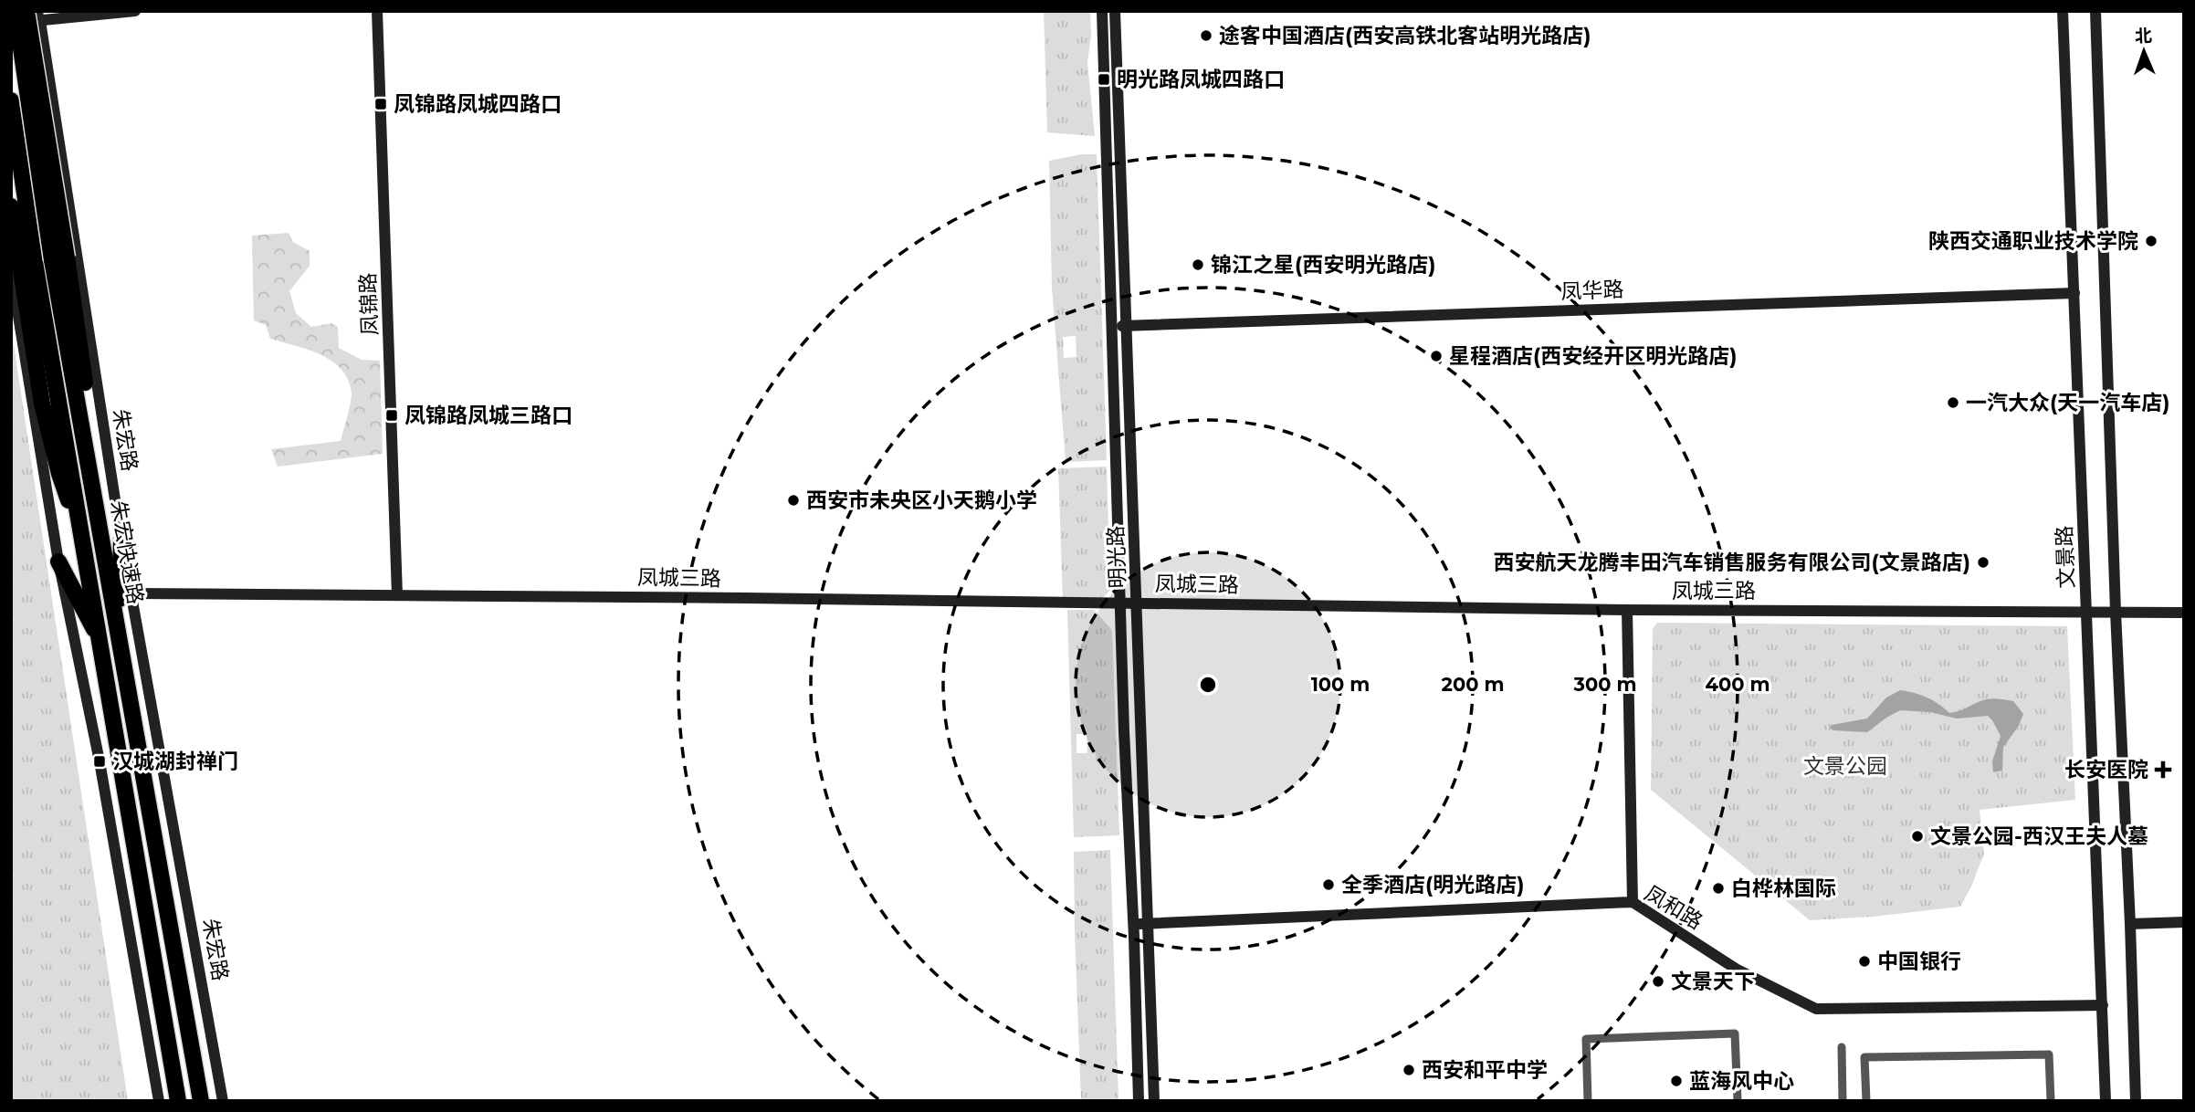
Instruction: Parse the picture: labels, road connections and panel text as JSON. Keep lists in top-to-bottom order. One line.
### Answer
{"streets":{"highway":["朱宏快速路"],"main road":["凤华路","凤锦路","朱宏路","明光路","文景路","凤城三路","凤和路"]},"crossings":[["凤华路","明光路"],["凤华路","文景路"],["凤锦路","凤城三路"],["朱宏路","凤城三路"],["明光路","凤城三路"],["明光路","凤和路"],["文景路","凤城三路"],["文景路","凤和路"]],"parks":["文景公园"],"places":{"other":["途客中国酒店(西安高铁北客站明光路店)","陕西交通职业技术学院","锦江之星(西安明光路店)","星程酒店(西安经开区明光路店)","一汽大众(天一汽车店)","西安市未央区小天鹅小学","西安航天龙腾丰田汽车销售服务有限公司(文景路店)","文景公园-西汉王夫人墓","全季酒店(明光路店)","白桦林国际","中国银行","文景天下","西安和平中学","蓝海风中心"],"transit":["明光路凤城四路口","凤锦路凤城四路口","凤锦路凤城三路口","汉城湖封禅门"],"health":["长安医院"]},"north":"top","rings":["100 m","200 m","300 m","400 m"]}
